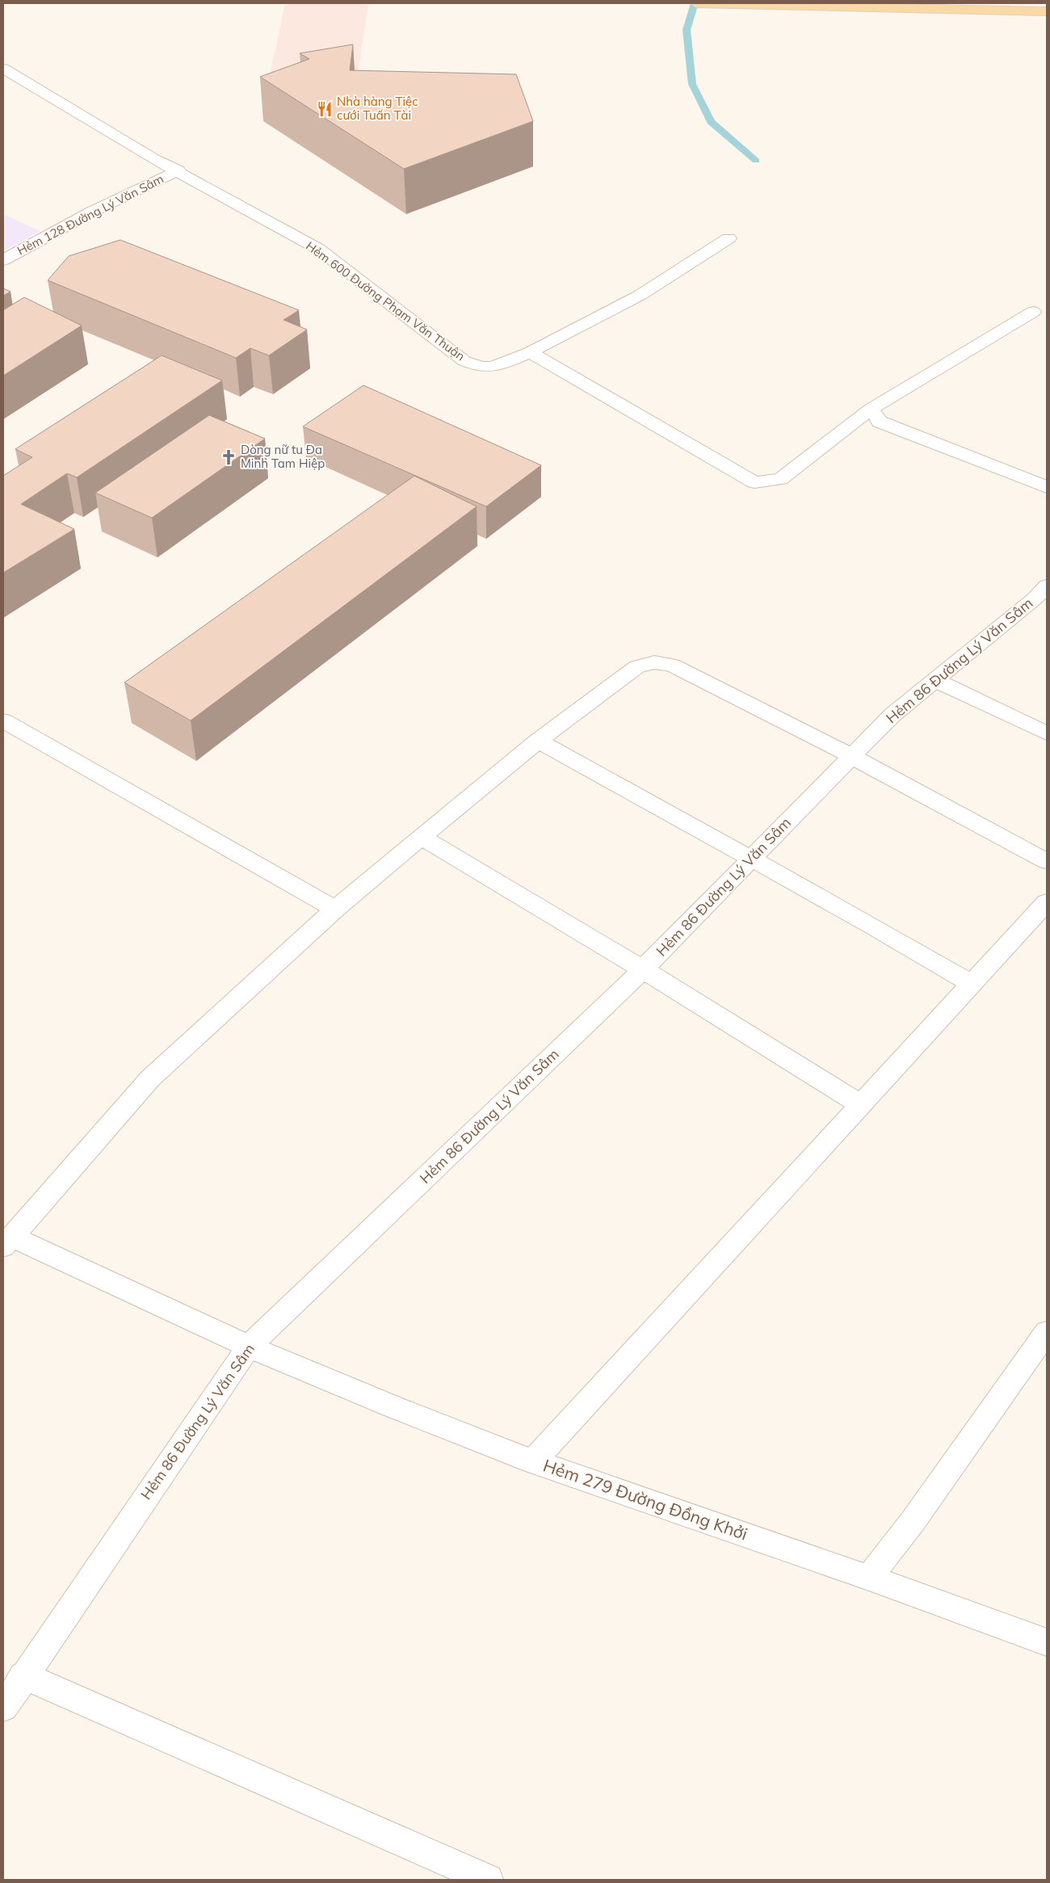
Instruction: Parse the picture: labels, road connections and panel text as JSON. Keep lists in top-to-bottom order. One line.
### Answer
{"streets":{"street":["Hẻm 128 Đường Lý Văn Sâm","Hẻm 600 Đường Phạm Văn Thuận","Hẻm 86 Đường Lý Văn Sâm","Hẻm 279 Đường Đồng Khởi"]},"crossings":[["Hẻm 128 Đường Lý Văn Sâm","Hẻm 600 Đường Phạm Văn Thuận"],["Hẻm 86 Đường Lý Văn Sâm","Hẻm 279 Đường Đồng Khởi"]],"places":{"restaurant":["Nhà hàng Tiệc cưới Tuấn Tài"],"church":["Dòng nữ tu Đa Minh Tam Hiệp"]}}
